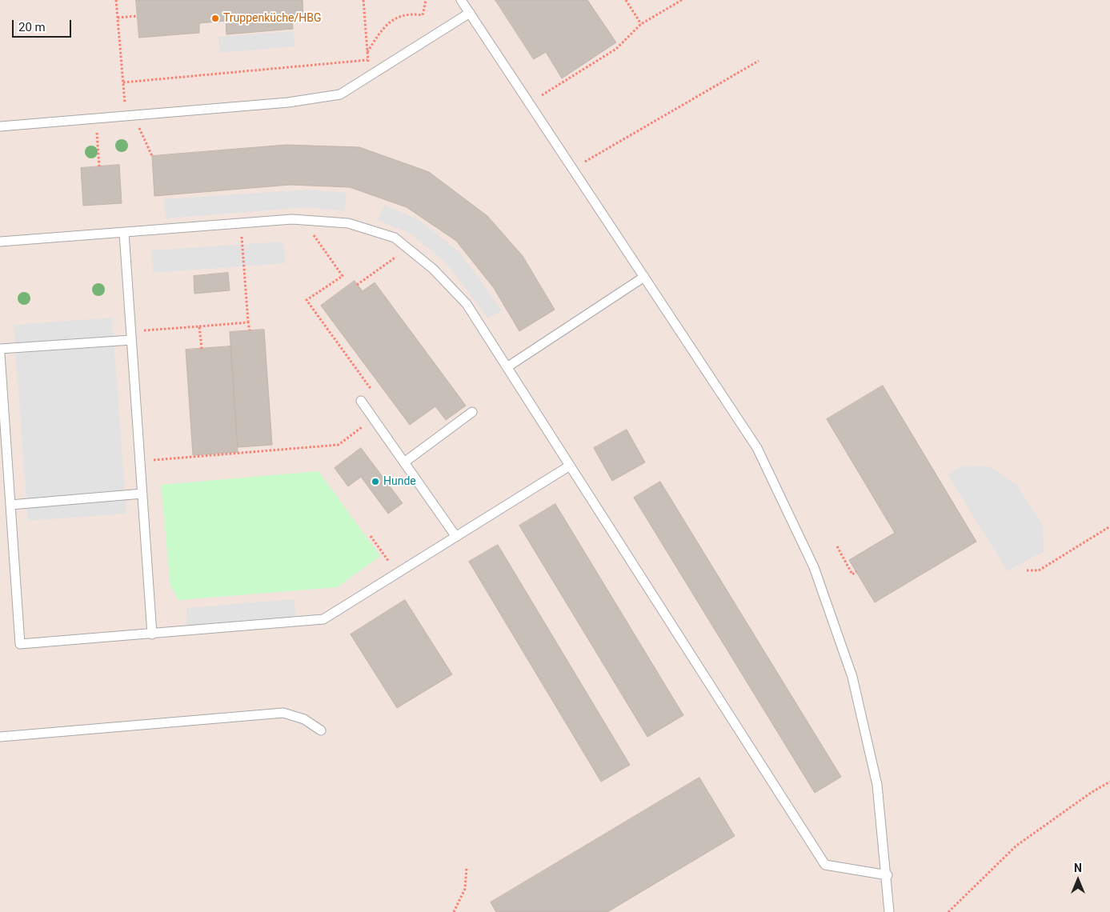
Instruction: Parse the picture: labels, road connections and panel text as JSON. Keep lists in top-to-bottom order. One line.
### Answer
{"places":["Truppenküche/HBG","Hunde"],"scale_bar":"20 m","north":"top"}
